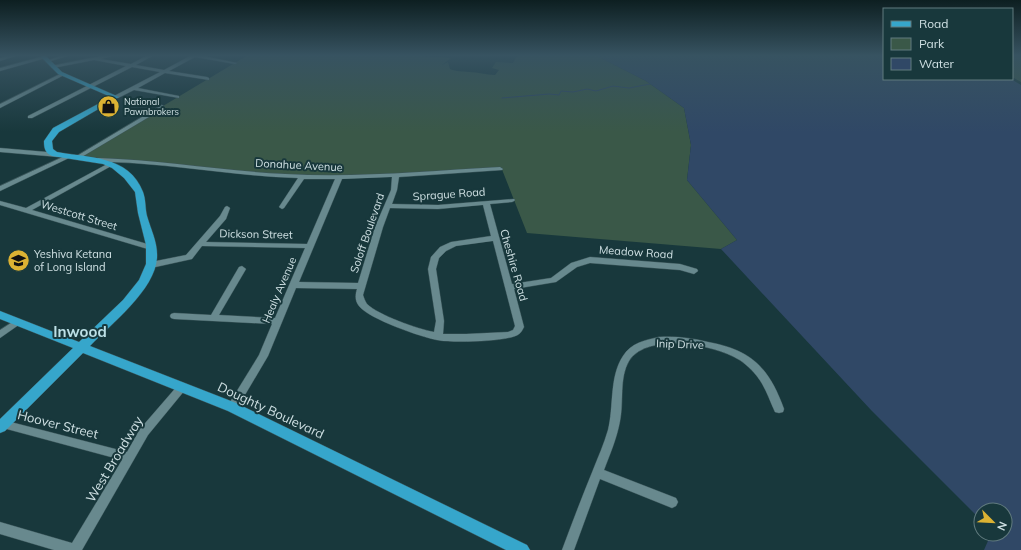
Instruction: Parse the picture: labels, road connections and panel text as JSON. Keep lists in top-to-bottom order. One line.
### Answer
{"streets":{"main road":["Doughty Boulevard"],"street":["Donahue Avenue","Sprague Road","Westcott Street","Soloff Boulevard","Dickson Street","Meadow Road","Cheshire Road","Healy Avenue","Inip Drive","Hoover Street","West Broadway"]},"crossings":[["Donahue Avenue","Soloff Boulevard"],["Donahue Avenue","Healy Avenue"],["Sprague Road","Soloff Boulevard"],["Sprague Road","Cheshire Road"],["Soloff Boulevard","Cheshire Road"],["Dickson Street","Healy Avenue"],["Meadow Road","Cheshire Road"],["Healy Avenue","Doughty Boulevard"],["Doughty Boulevard","West Broadway"],["Hoover Street","West Broadway"]],"districts":["Inwood"],"places":{"shop":["National Pawnbrokers"],"school or university":["Yeshiva Ketana of Long Island"]},"legend":["Road","Park","Water"],"north":"bottom right"}
